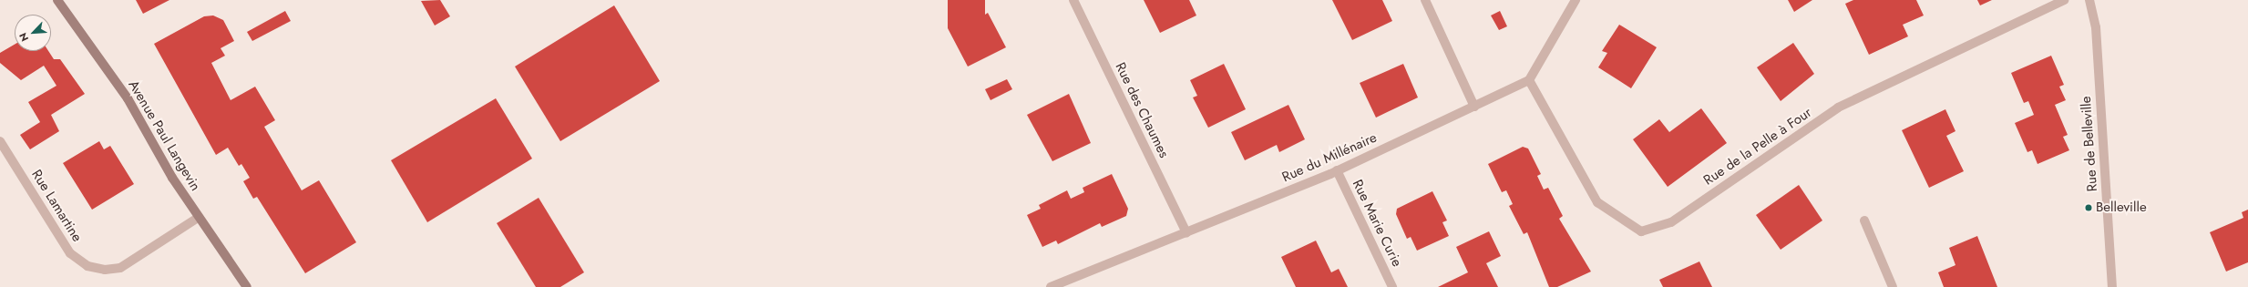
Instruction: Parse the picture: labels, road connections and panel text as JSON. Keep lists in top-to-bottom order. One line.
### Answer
{"streets":{"street":["Rue des Chaumes","Avenue Paul Langevin","Rue de Belleville","Rue de la Pelle à Four","Rue du Millénaire","Rue Lamartine","Rue Marie Curie"]},"crossings":[["Rue des Chaumes","Rue du Millénaire"],["Avenue Paul Langevin","Rue Lamartine"],["Rue de la Pelle à Four","Rue du Millénaire"],["Rue du Millénaire","Rue Marie Curie"]],"places":["Belleville"],"north":"bottom left"}
